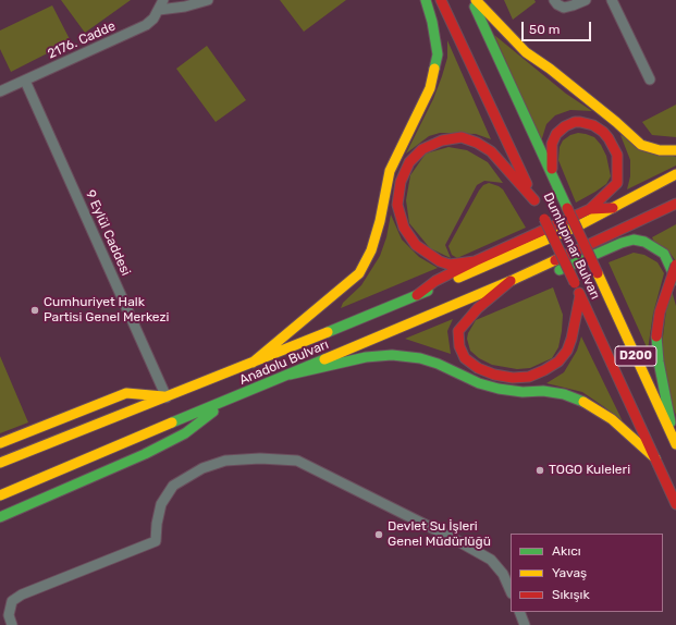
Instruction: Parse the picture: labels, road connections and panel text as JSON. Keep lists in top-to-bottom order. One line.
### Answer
{"streets":{"main road":["Dumlupınar Bulvarı","D200","Anadolu Bulvarı"],"street":["2176. Cadde","9 Eylül Caddesi"]},"crossings":[["2176. Cadde","9 Eylül Caddesi"],["9 Eylül Caddesi","Anadolu Bulvarı"]],"places":["Cumhuriyet Halk Partisi Genel Merkezi","TOGO Kuleleri","Devlet Su İşleri Genel Müdürlüğü"],"legend":["Akıcı","Yavaş","Sıkışık"],"scale_bar":"50 m"}
